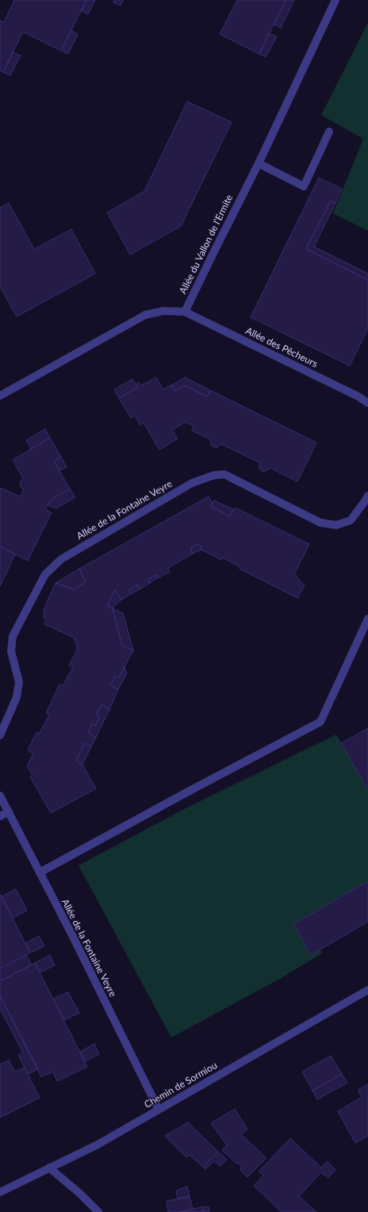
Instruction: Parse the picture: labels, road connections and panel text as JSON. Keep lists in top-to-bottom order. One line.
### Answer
{"streets":{"street":["Allée du Vallon de l’Ermite","Allée des Pêcheurs","Allée de la Fontaine Veyre","Chemin de Sormiou"]},"crossings":[["Allée du Vallon de l’Ermite","Allée des Pêcheurs"],["Allée de la Fontaine Veyre","Chemin de Sormiou"]]}
